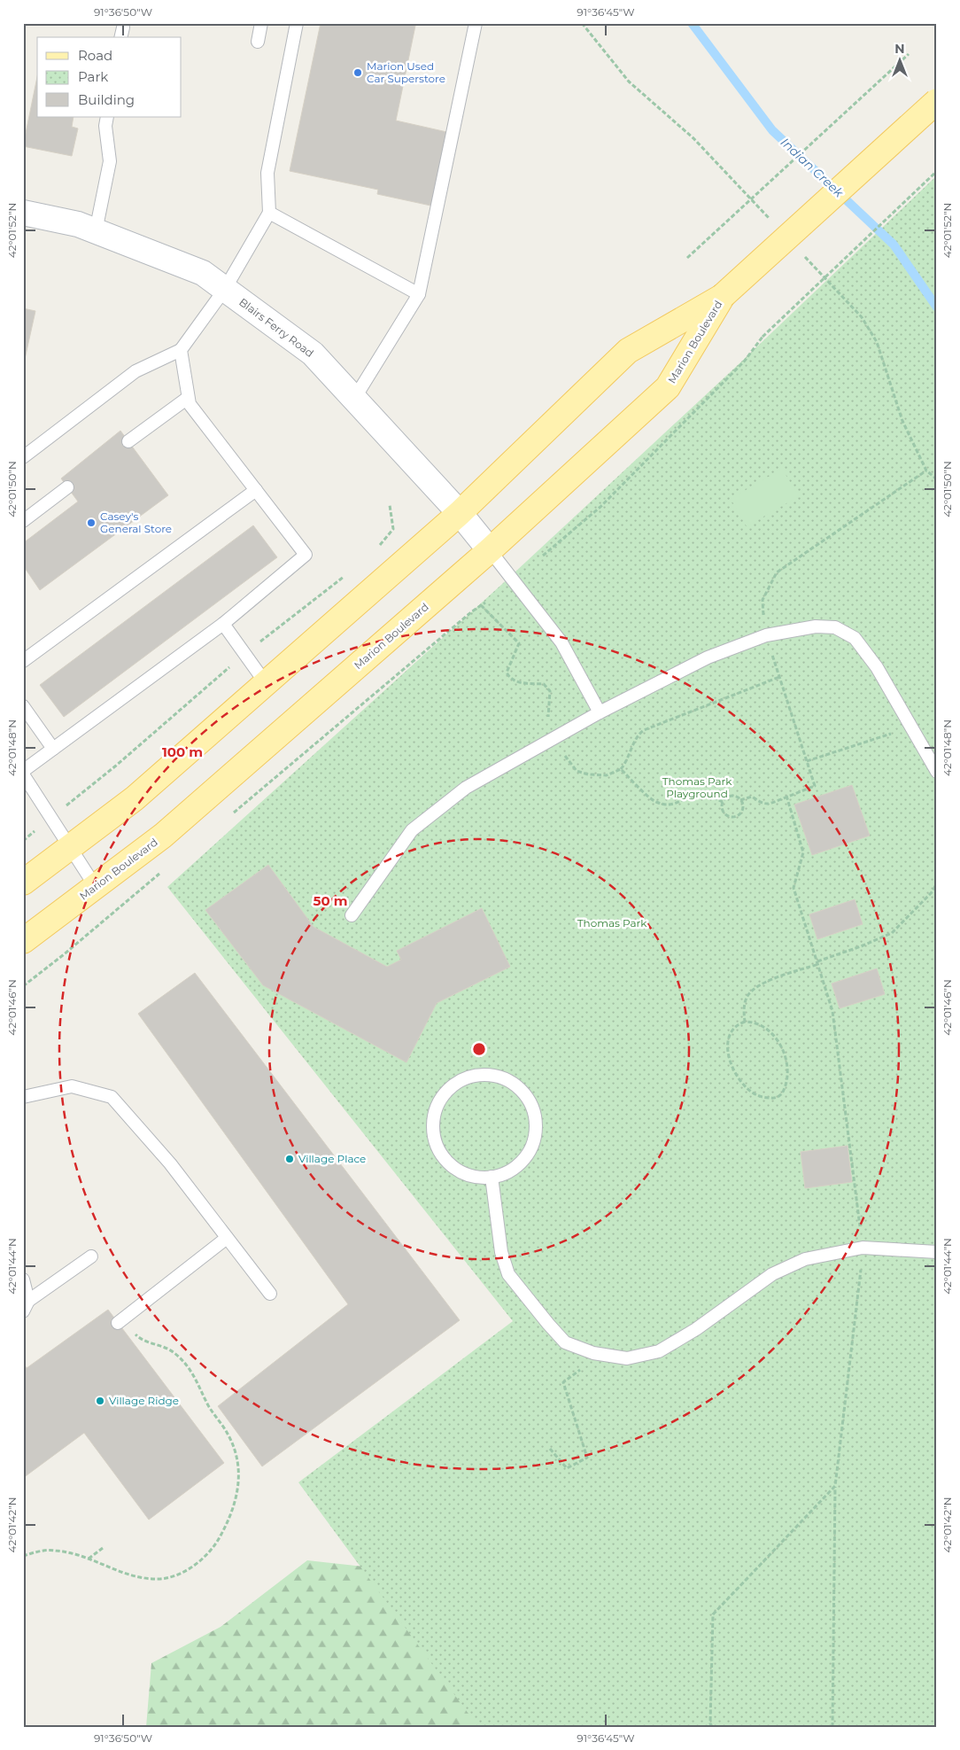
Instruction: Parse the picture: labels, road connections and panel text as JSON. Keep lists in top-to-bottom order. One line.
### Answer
{"streets":{"main road":["Blairs Ferry Road","Marion Boulevard"]},"crossings":[["Blairs Ferry Road","Marion Boulevard"]],"water":["Indian Creek"],"parks":["Thomas Park Playground","Thomas Park"],"places":["Marion Used Car Superstore","Casey's General Store","Village Place","Village Ridge"],"legend":["Road","Park","Building"],"north":"top","coordinates":["91°36'50\"W","91°36'45\"W","42°01'52\"N","42°01'50\"N","42°01'48\"N","42°01'46\"N","42°01'44\"N","42°01'42\"N"],"rings":["100 m","50 m"]}
